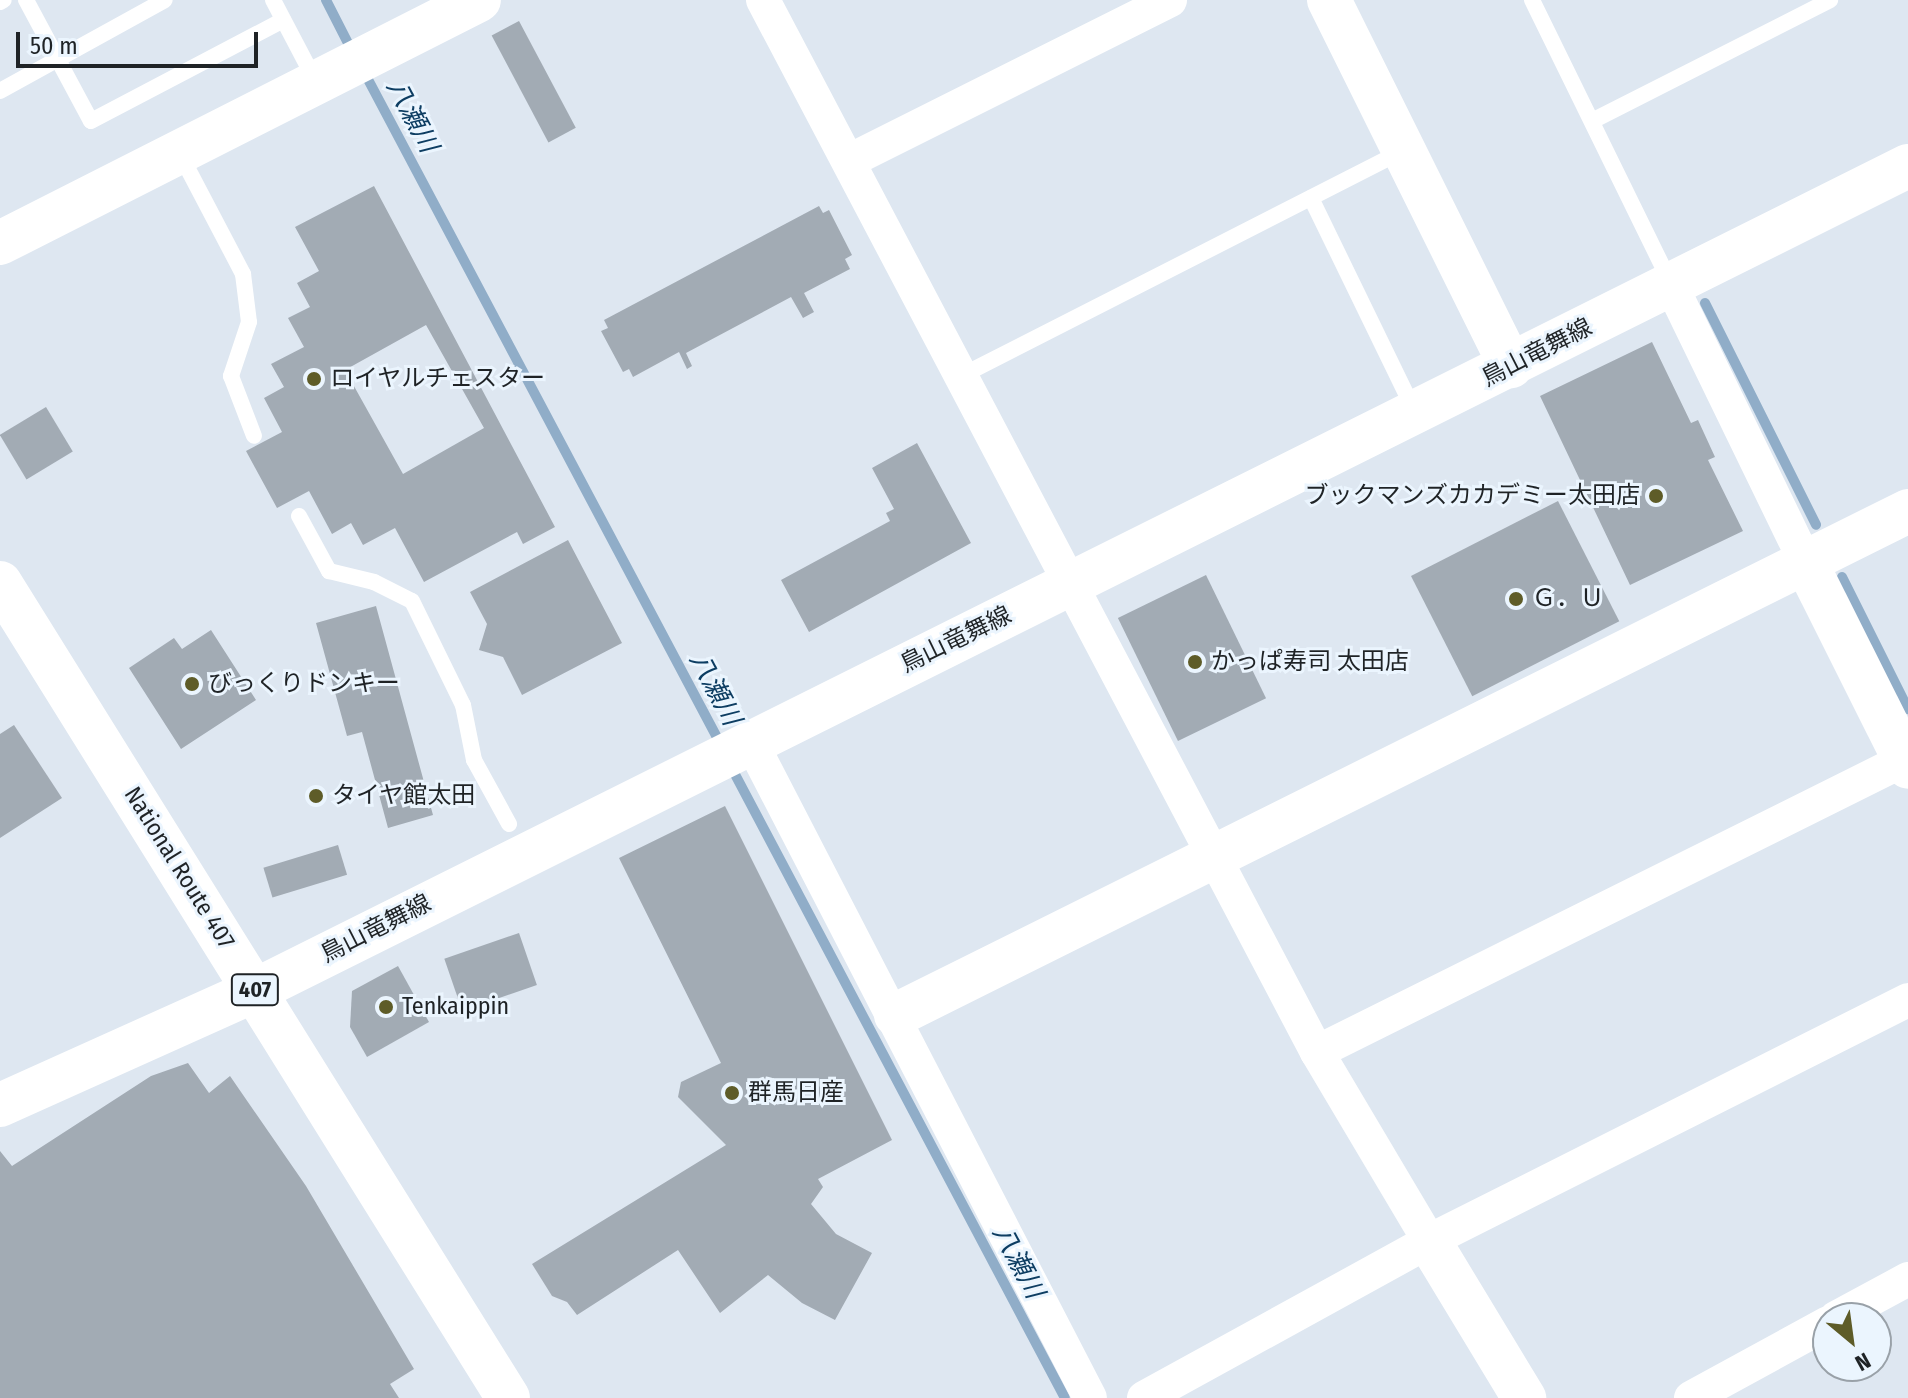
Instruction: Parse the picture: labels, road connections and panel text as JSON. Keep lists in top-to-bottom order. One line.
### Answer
{"streets":{"main road":["鳥山竜舞線","National Route 407","407"]},"crossings":[["鳥山竜舞線","National Route 407"]],"water":["八瀬川"],"places":["ロイヤルチェスター","ブックマンズカカデミー太田店","Ｇ．Ｕ","かっぱ寿司 太田店","びっくりドンキー","タイヤ館太田","Tenkaippin","群馬日産"],"scale_bar":"50 m","north":"bottom right"}
